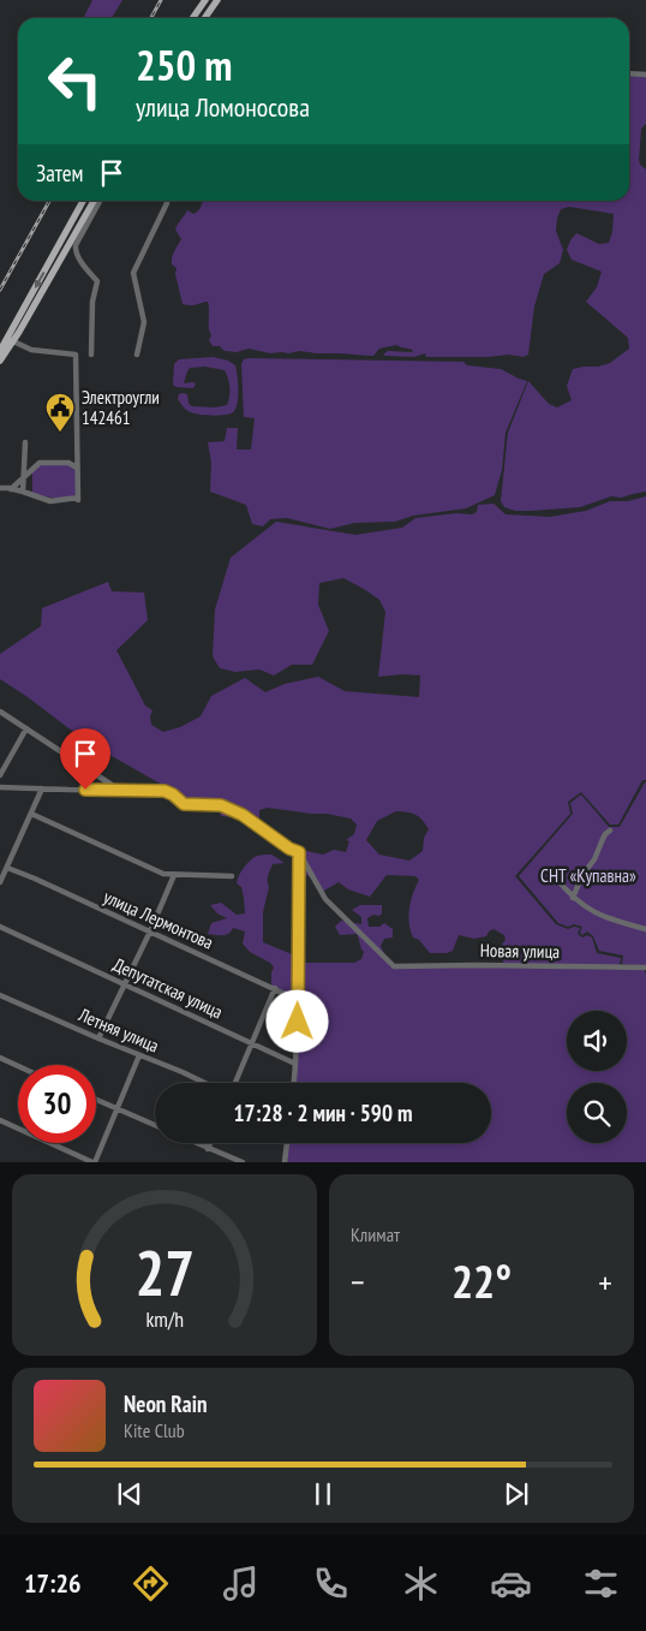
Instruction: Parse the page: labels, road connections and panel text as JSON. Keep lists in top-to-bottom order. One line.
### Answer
{"streets":{"street":["улица Лермонтова","Новая улица","Депутатская улица","Летняя улица"]},"parks":["СНТ «Купавна»"],"places":{"public building":["Электроугли 142461"]},"page":{"turn":["250 m","улица Ломоносова"],"then":"Затем","limit":"30","trip":"17:28 · 2 мин · 590 m","tile":"Климат","heat":["−","22°","+"],"song":["Neon Rain","Kite Club"],"tabs":"17:26","gauge":["27","km/h"]}}
